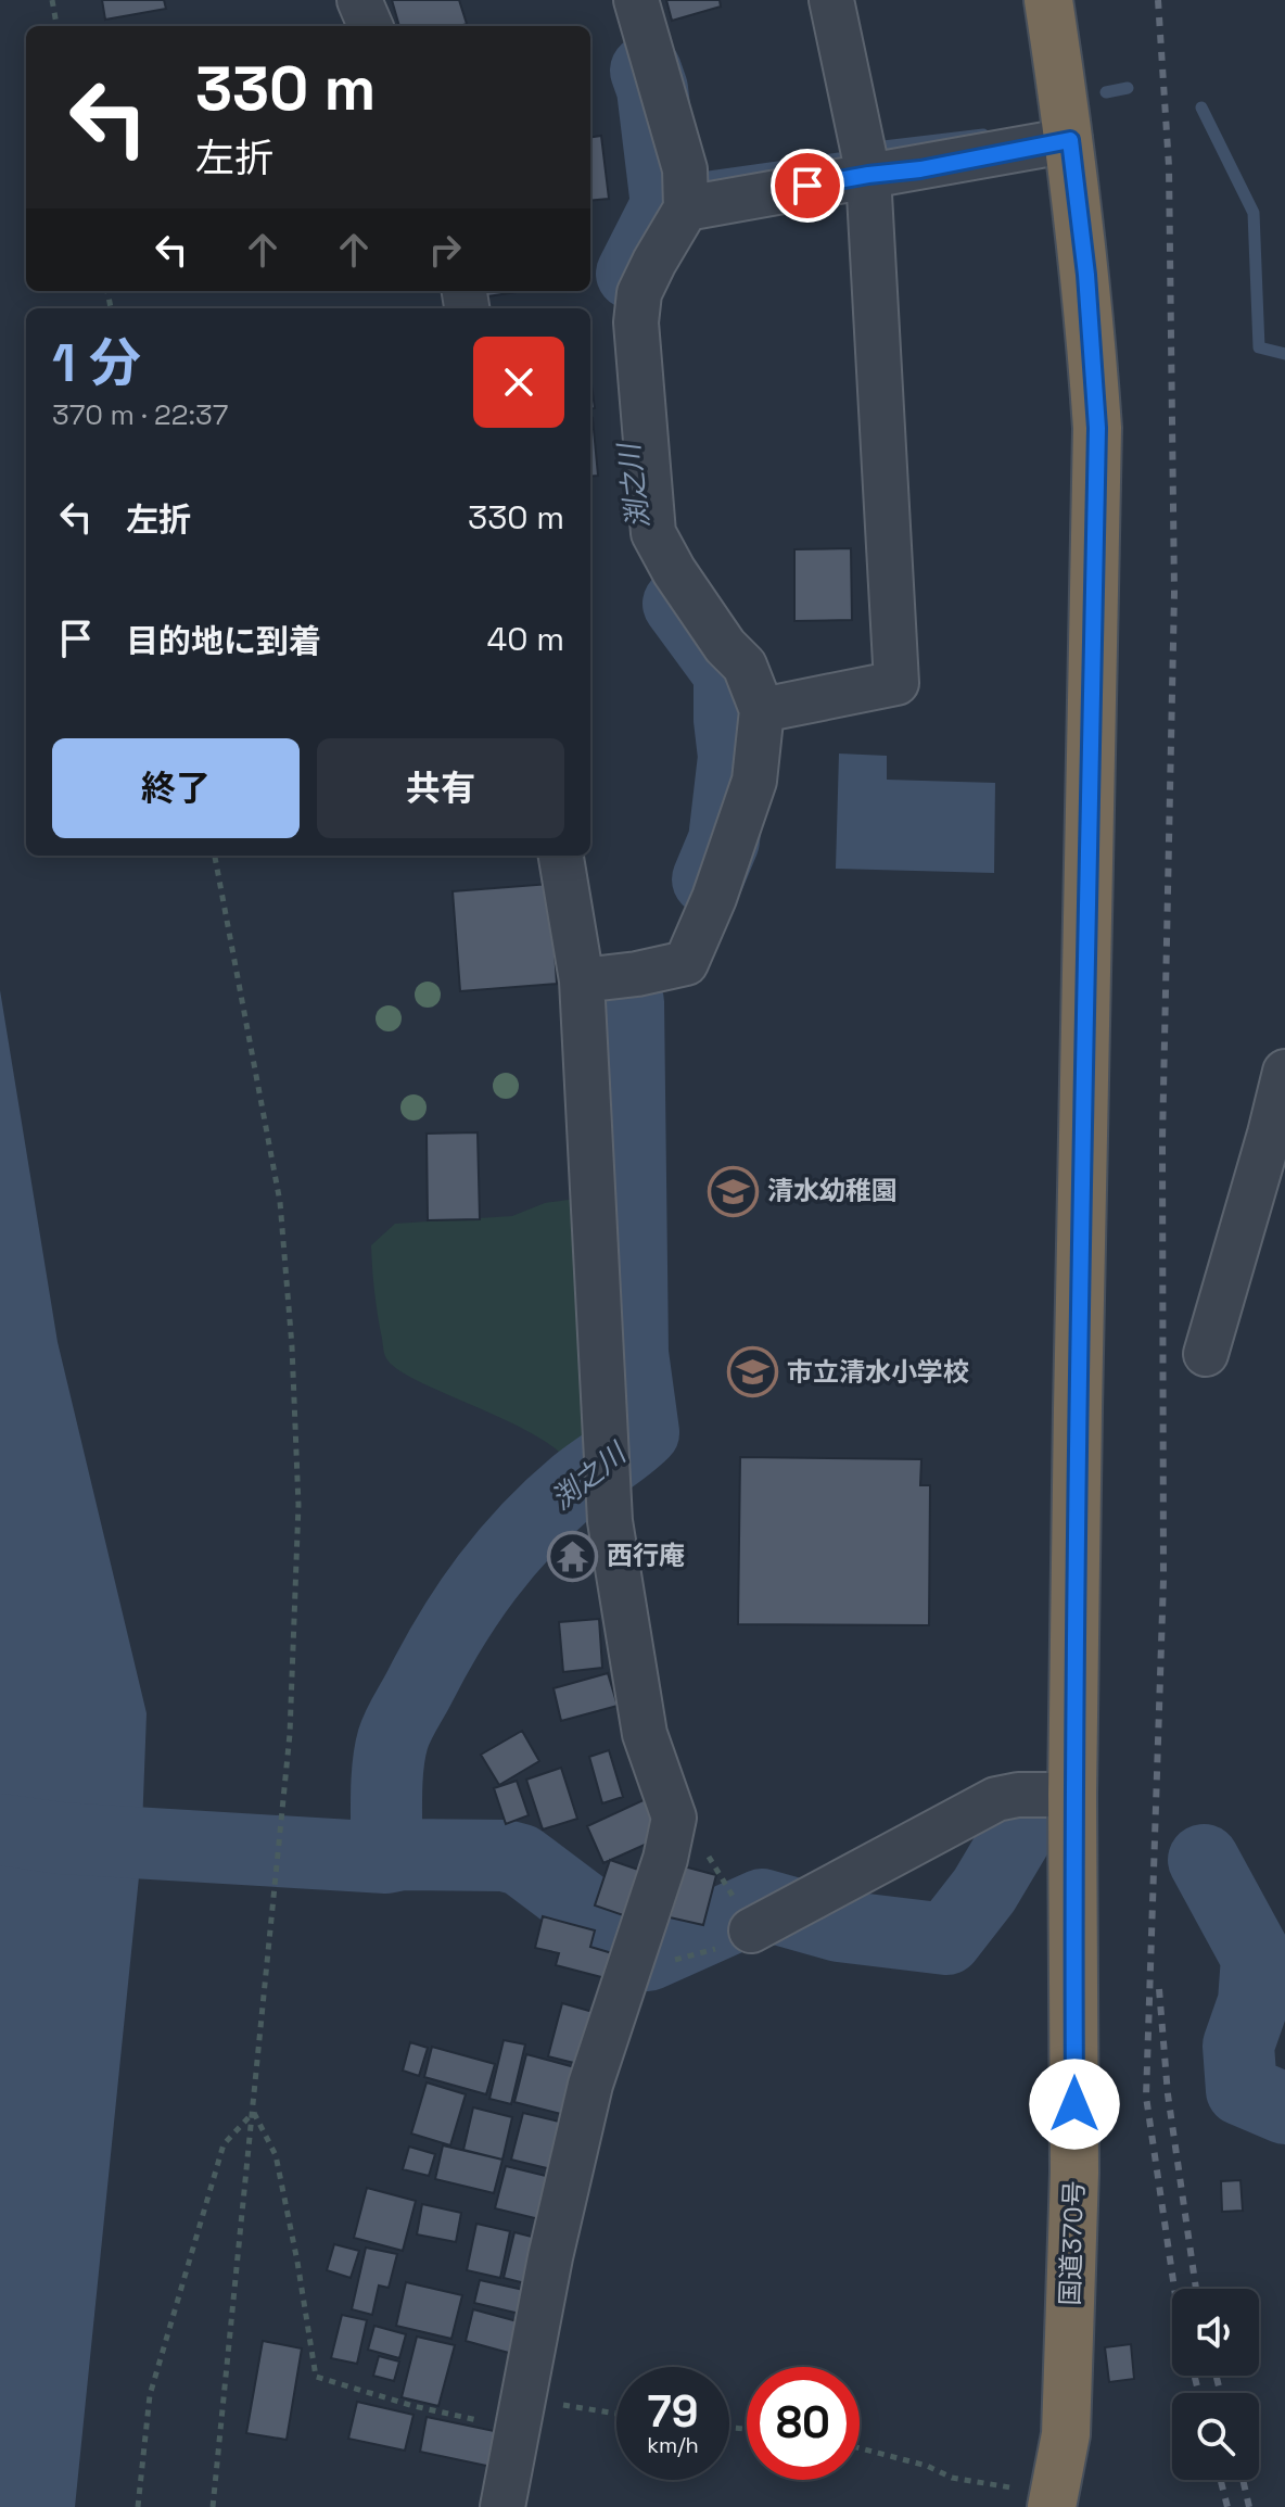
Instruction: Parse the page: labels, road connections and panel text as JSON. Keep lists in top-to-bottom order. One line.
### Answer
{"streets":{"highway":["国道370号"]},"water":["渕之川"],"places":{"school or university":["清水幼稚園","市立清水小学校"],"temple":["西行庵"]},"page":{"turn":["330 m","左折"],"heading":["1 分","370 m · 22:37"],"list":[{"name":"左折","value":"330 m"},{"name":"目的地に到着","value":"40 m"}],"buttons":["終了","共有"],"speed":"79 km/h","limit":"80"}}
